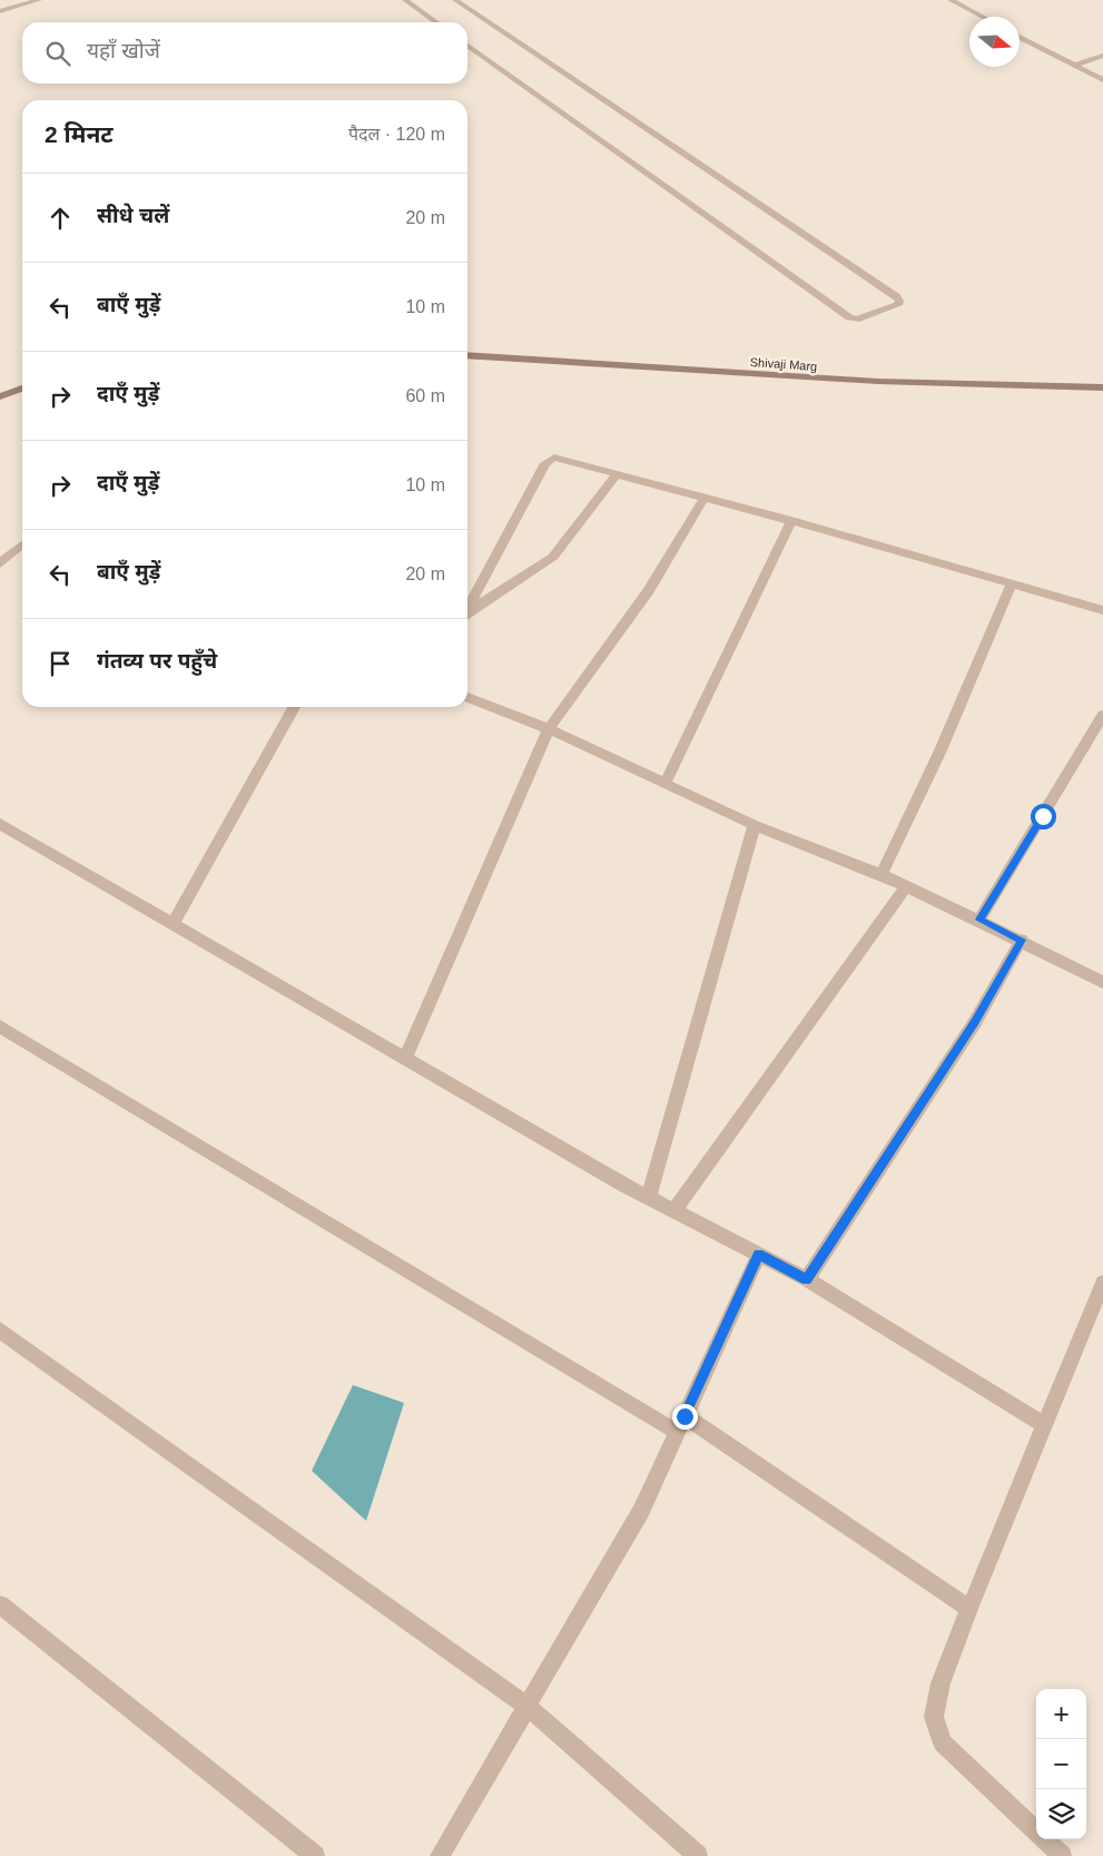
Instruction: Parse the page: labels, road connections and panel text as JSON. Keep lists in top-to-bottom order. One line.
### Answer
{"streets":{"main road":["Shivaji Marg"]},"north":"right","page":{"search":"यहाँ खोजें","heading":["2 मिनट","पैदल · 120 m"],"list":[["सीधे चलें","20 m"],["बाएँ मुड़ें","10 m"],["दाएँ मुड़ें","60 m"],["दाएँ मुड़ें","10 m"],["बाएँ मुड़ें","20 m"],"गंतव्य पर पहुँचे"],"map_buttons":["+","−"]}}
